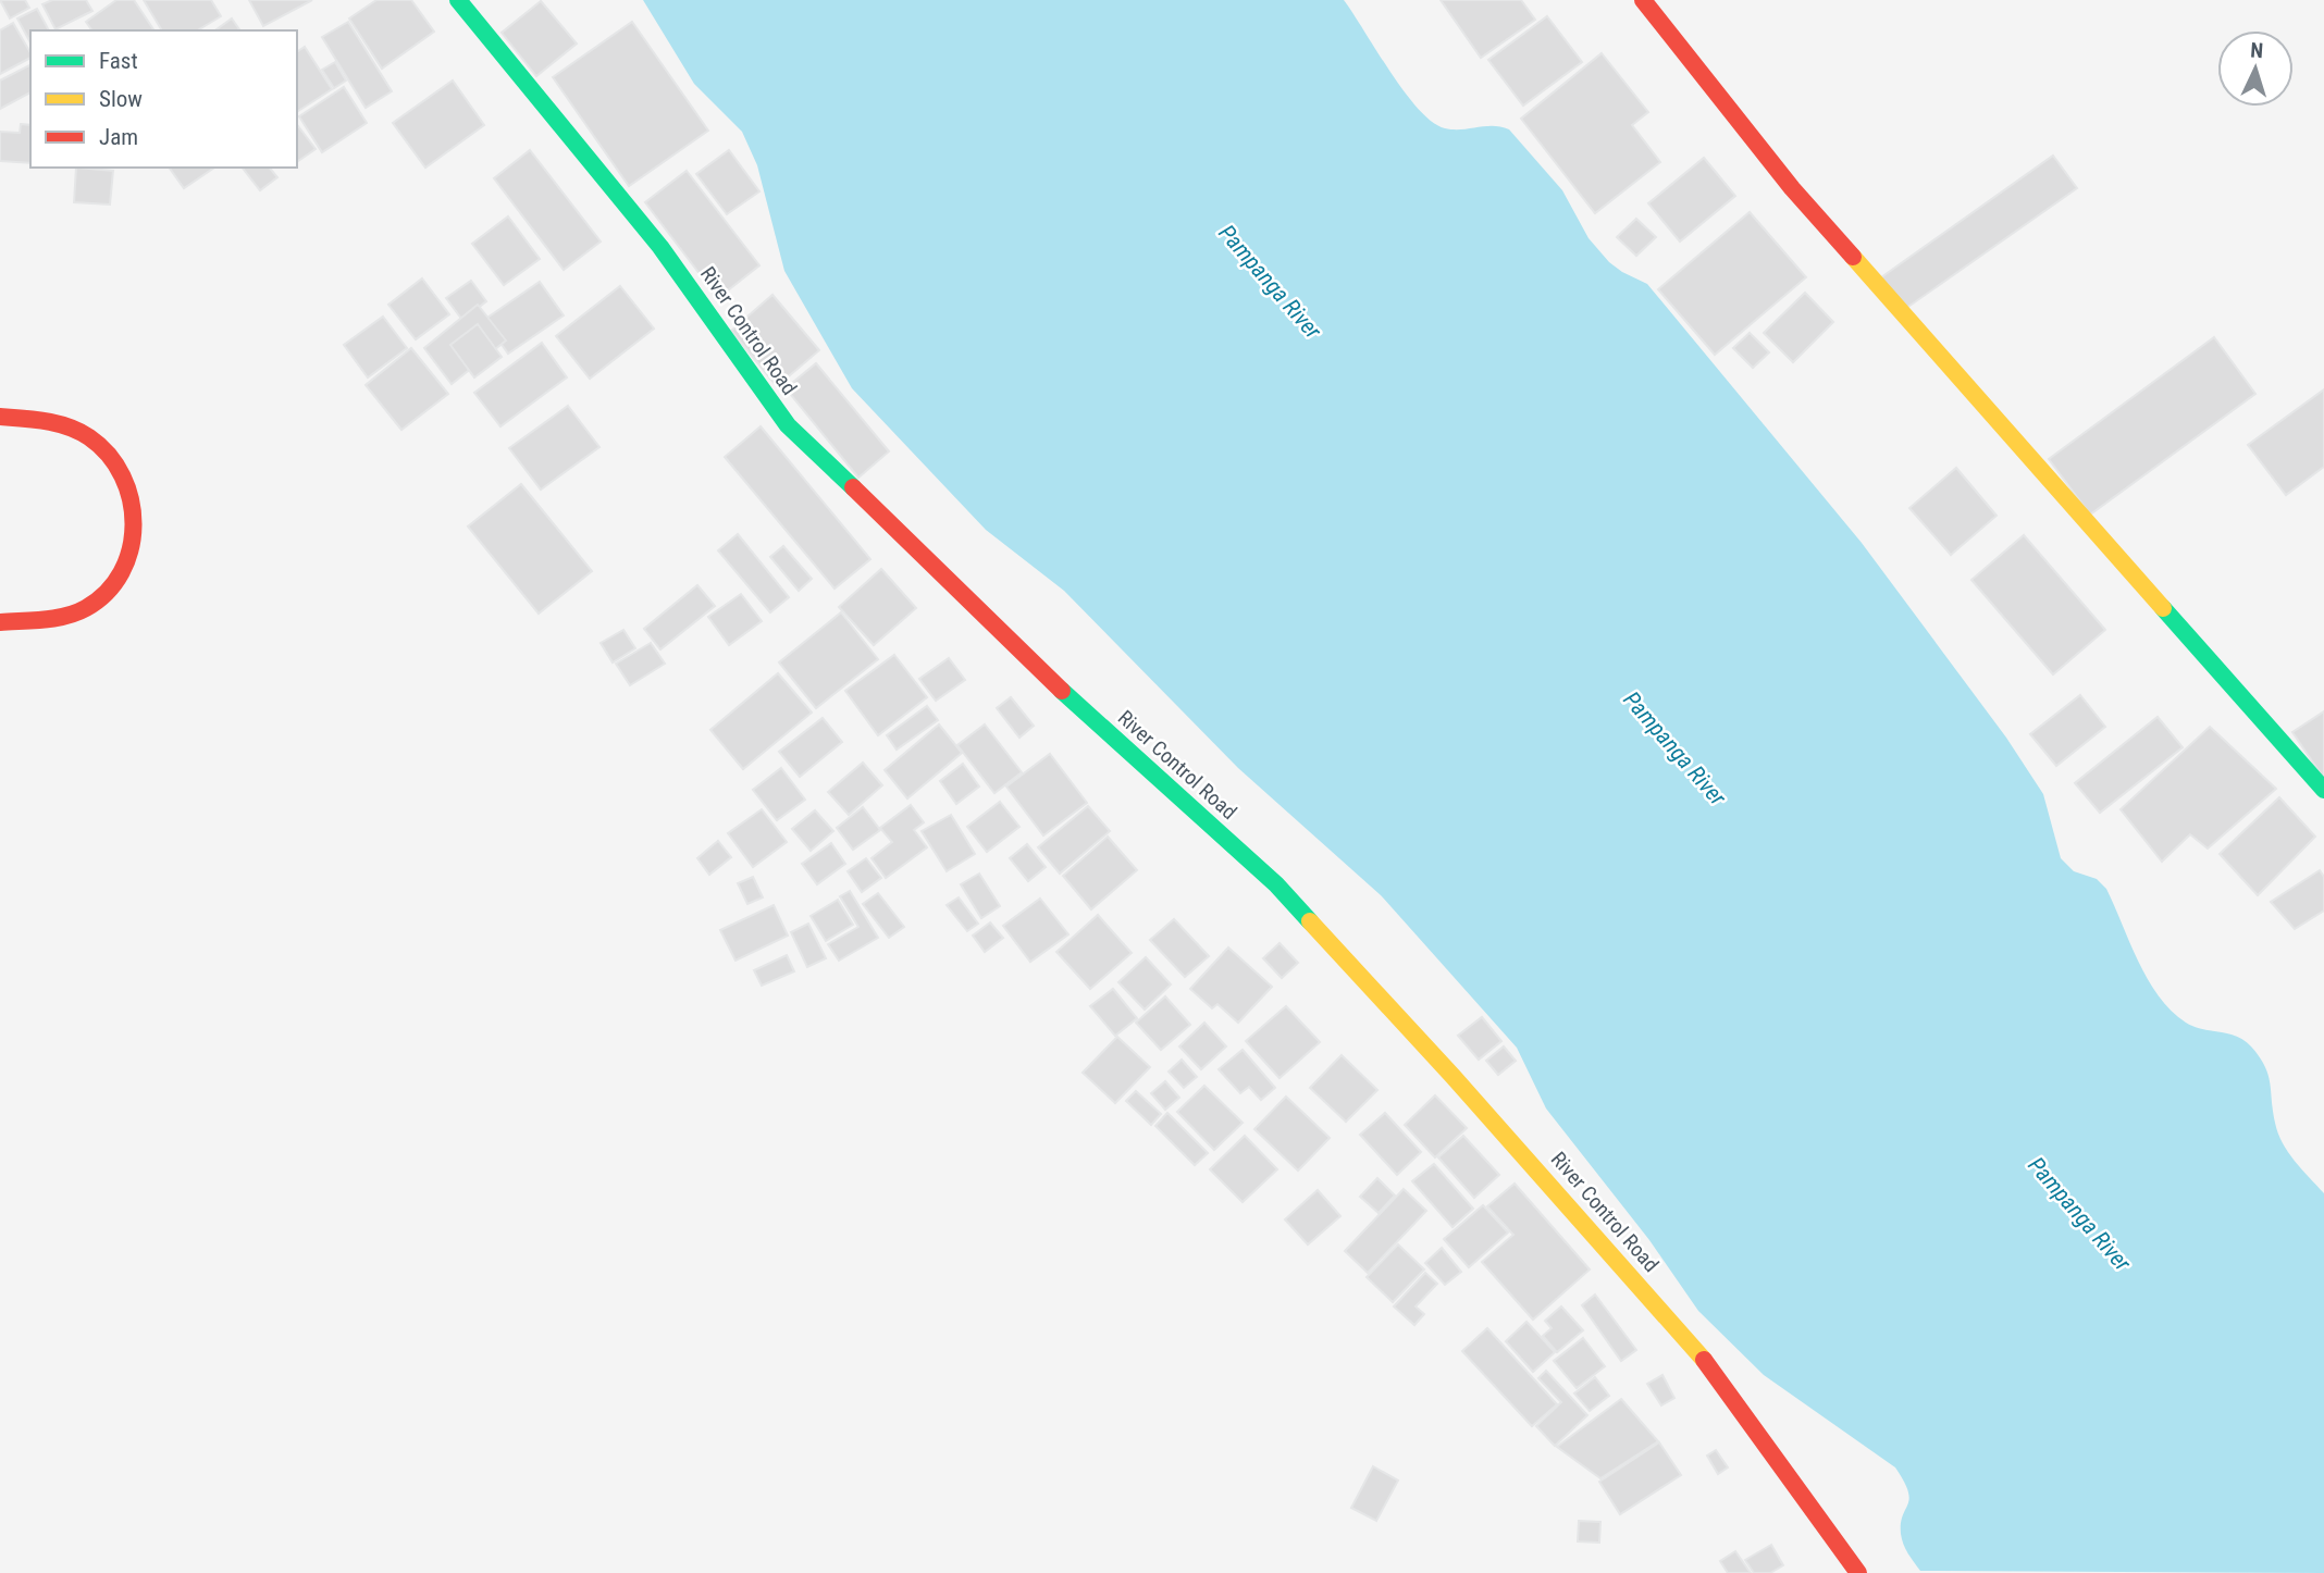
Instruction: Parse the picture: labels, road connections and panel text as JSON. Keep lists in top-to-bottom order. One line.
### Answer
{"streets":{"street":["River Control Road"]},"water":["Pampanga River"],"legend":["Fast","Slow","Jam"],"north":"top"}
